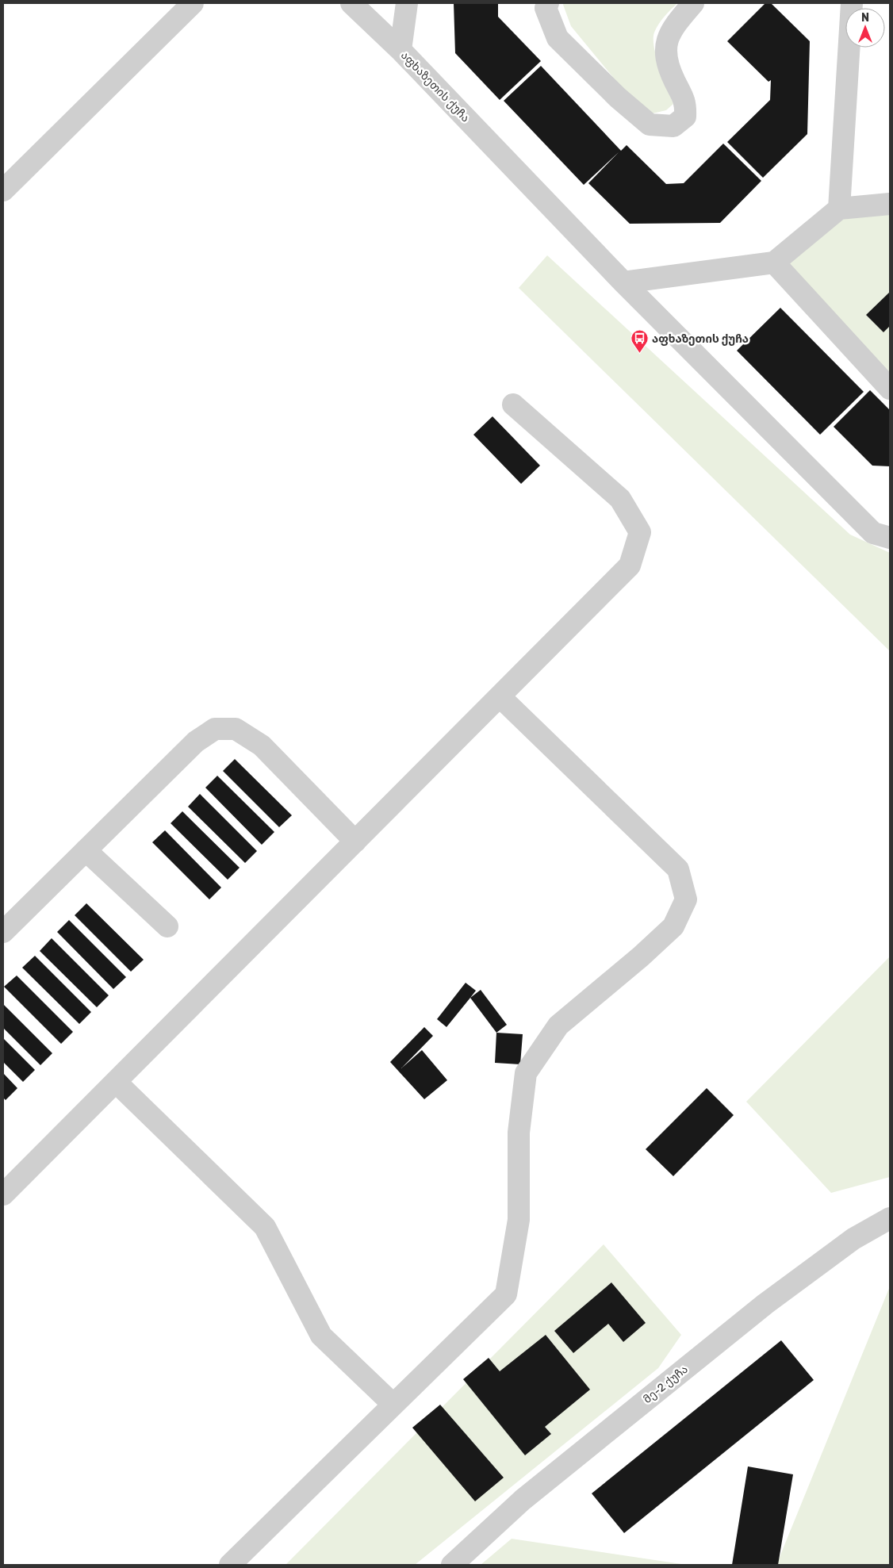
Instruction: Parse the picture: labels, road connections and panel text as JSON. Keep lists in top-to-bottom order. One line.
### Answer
{"streets":{"street":["აფხაზეთის ქუჩა","მე-2 ქუჩა"]},"places":{"bus stop":["აფხაზეთის ქუჩა"]},"north":"top"}
